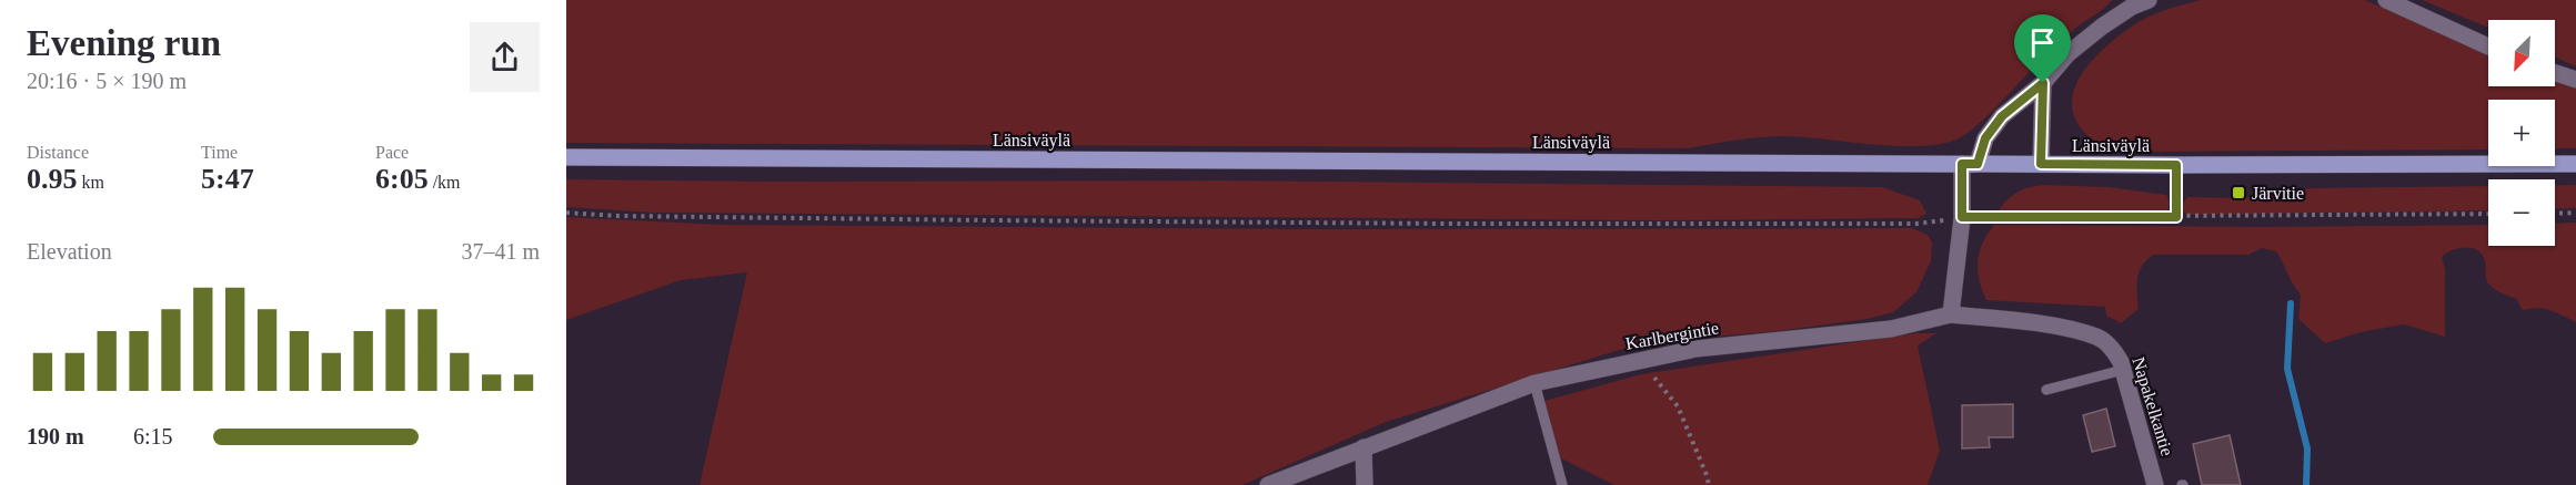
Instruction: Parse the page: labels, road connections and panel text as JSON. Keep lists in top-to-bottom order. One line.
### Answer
{"streets":{"main road":["Länsiväylä"],"street":["Karlbergintie","Napakelkantie"]},"crossings":[["Karlbergintie","Napakelkantie"]],"places":{"transit":["Järvitie"]},"north":"bottom left","page":{"heading":["Evening run","20:16 · 5 × 190 m"],"map_buttons":["+","−"],"stats":[["Distance","0.95 km"],["Time","5:47"],["Pace","6:05 /km"]],"chart":["Elevation","37–41 m"],"list":[{"name":"190 m","note":"6:15"}]}}
